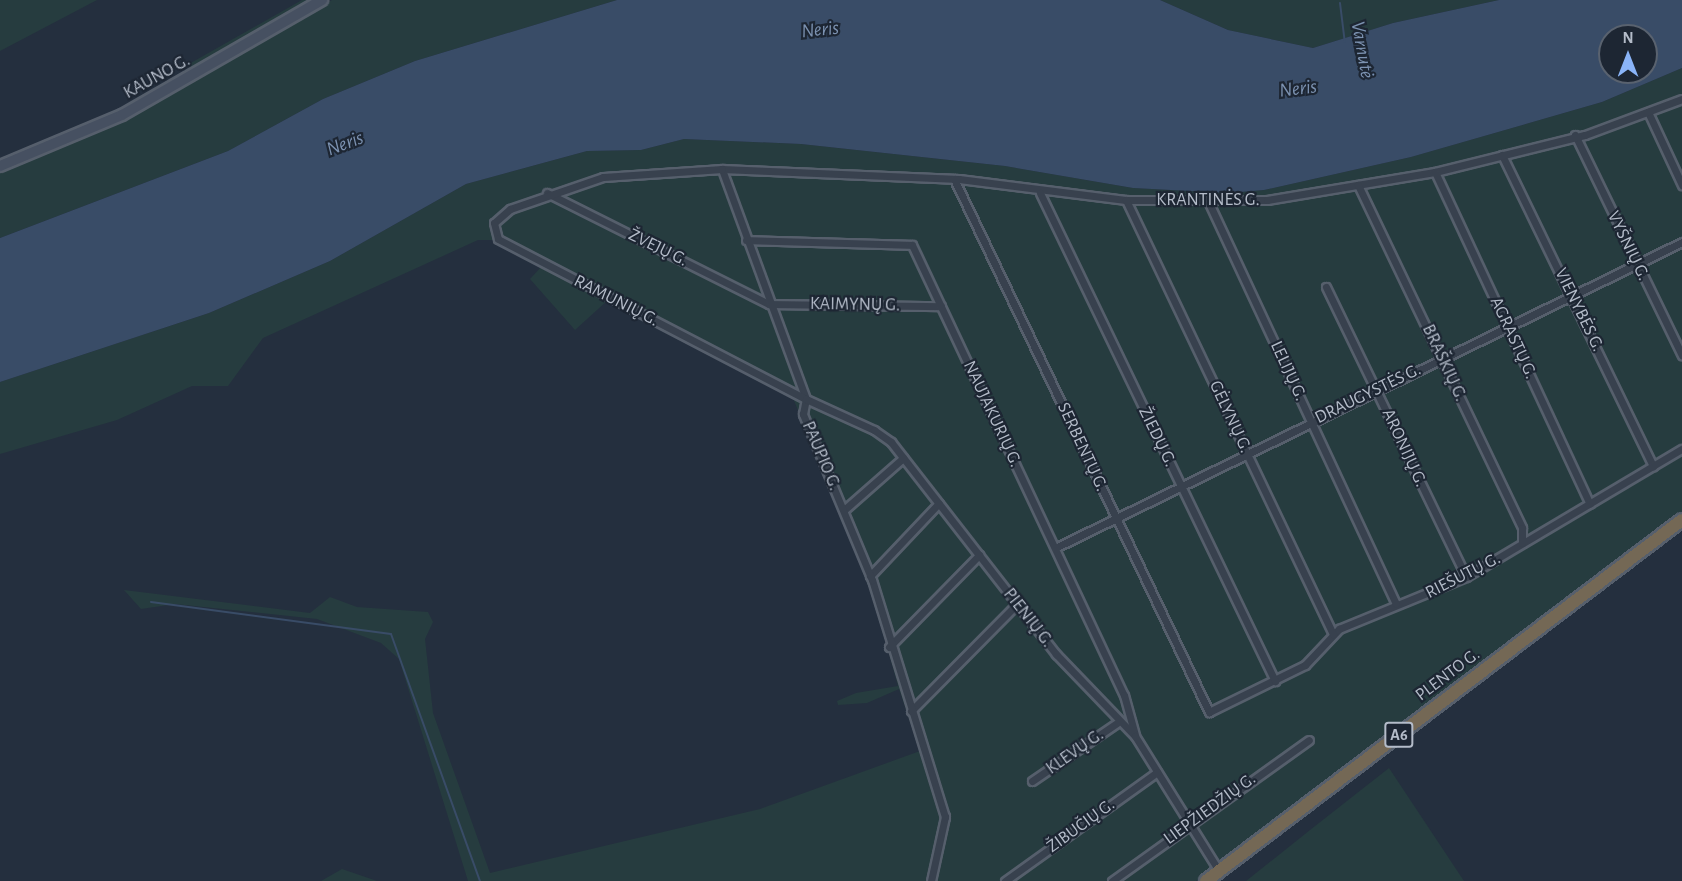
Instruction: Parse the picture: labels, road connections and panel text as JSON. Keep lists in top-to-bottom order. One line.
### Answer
{"streets":{"highway":["PLENTO G.","A6"],"main road":["KAUNO G."],"street":["KRANTINĖS G.","VYŠNIŲ G.","ŽVEJŲ G.","RAMUNIŲ G.","KAIMYNŲ G.","VIENYBĖS G.","AGRASTŲ G.","BRAŠKIŲ G.","LELIJŲ G.","DRAUGYSTĖS G.","NAUJAKURIŲ G.","GĖLYNŲ G.","ŽIEDŲ G.","SERBENTŲ G.","ARONIJŲ G.","PAUPIO G.","RIEŠUTŲ G.","PIENIŲ G.","KLEVŲ G.","LIEPŽIEDŽIŲ G.","ŽIBUČIŲ G."]},"crossings":[["KRANTINĖS G.","VYŠNIŲ G."],["KRANTINĖS G.","VIENYBĖS G."],["KRANTINĖS G.","AGRASTŲ G."],["KRANTINĖS G.","BRAŠKIŲ G."],["KRANTINĖS G.","LELIJŲ G."],["KRANTINĖS G.","GĖLYNŲ G."],["KRANTINĖS G.","ŽIEDŲ G."],["KRANTINĖS G.","SERBENTŲ G."],["KRANTINĖS G.","PAUPIO G."],["VYŠNIŲ G.","DRAUGYSTĖS G."],["ŽVEJŲ G.","RAMUNIŲ G."],["ŽVEJŲ G.","KAIMYNŲ G."],["ŽVEJŲ G.","PAUPIO G."],["RAMUNIŲ G.","PAUPIO G."],["RAMUNIŲ G.","PIENIŲ G."],["KAIMYNŲ G.","NAUJAKURIŲ G."],["KAIMYNŲ G.","PAUPIO G."],["VIENYBĖS G.","DRAUGYSTĖS G."],["VIENYBĖS G.","RIEŠUTŲ G."],["AGRASTŲ G.","DRAUGYSTĖS G."],["AGRASTŲ G.","RIEŠUTŲ G."],["BRAŠKIŲ G.","DRAUGYSTĖS G."],["BRAŠKIŲ G.","RIEŠUTŲ G."],["LELIJŲ G.","DRAUGYSTĖS G."],["LELIJŲ G.","RIEŠUTŲ G."],["DRAUGYSTĖS G.","NAUJAKURIŲ G."],["DRAUGYSTĖS G.","GĖLYNŲ G."],["DRAUGYSTĖS G.","ŽIEDŲ G."],["DRAUGYSTĖS G.","SERBENTŲ G."],["DRAUGYSTĖS G.","ARONIJŲ G."],["NAUJAKURIŲ G.","PAUPIO G."],["NAUJAKURIŲ G.","PIENIŲ G."],["GĖLYNŲ G.","RIEŠUTŲ G."],["ŽIEDŲ G.","RIEŠUTŲ G."],["SERBENTŲ G.","RIEŠUTŲ G."],["ARONIJŲ G.","RIEŠUTŲ G."],["PAUPIO G.","PIENIŲ G."],["PIENIŲ G.","PLENTO G."],["PIENIŲ G.","KLEVŲ G."],["PIENIŲ G.","LIEPŽIEDŽIŲ G."],["PIENIŲ G.","ŽIBUČIŲ G."]],"water":["Neris","Varnutė"],"north":"top"}
